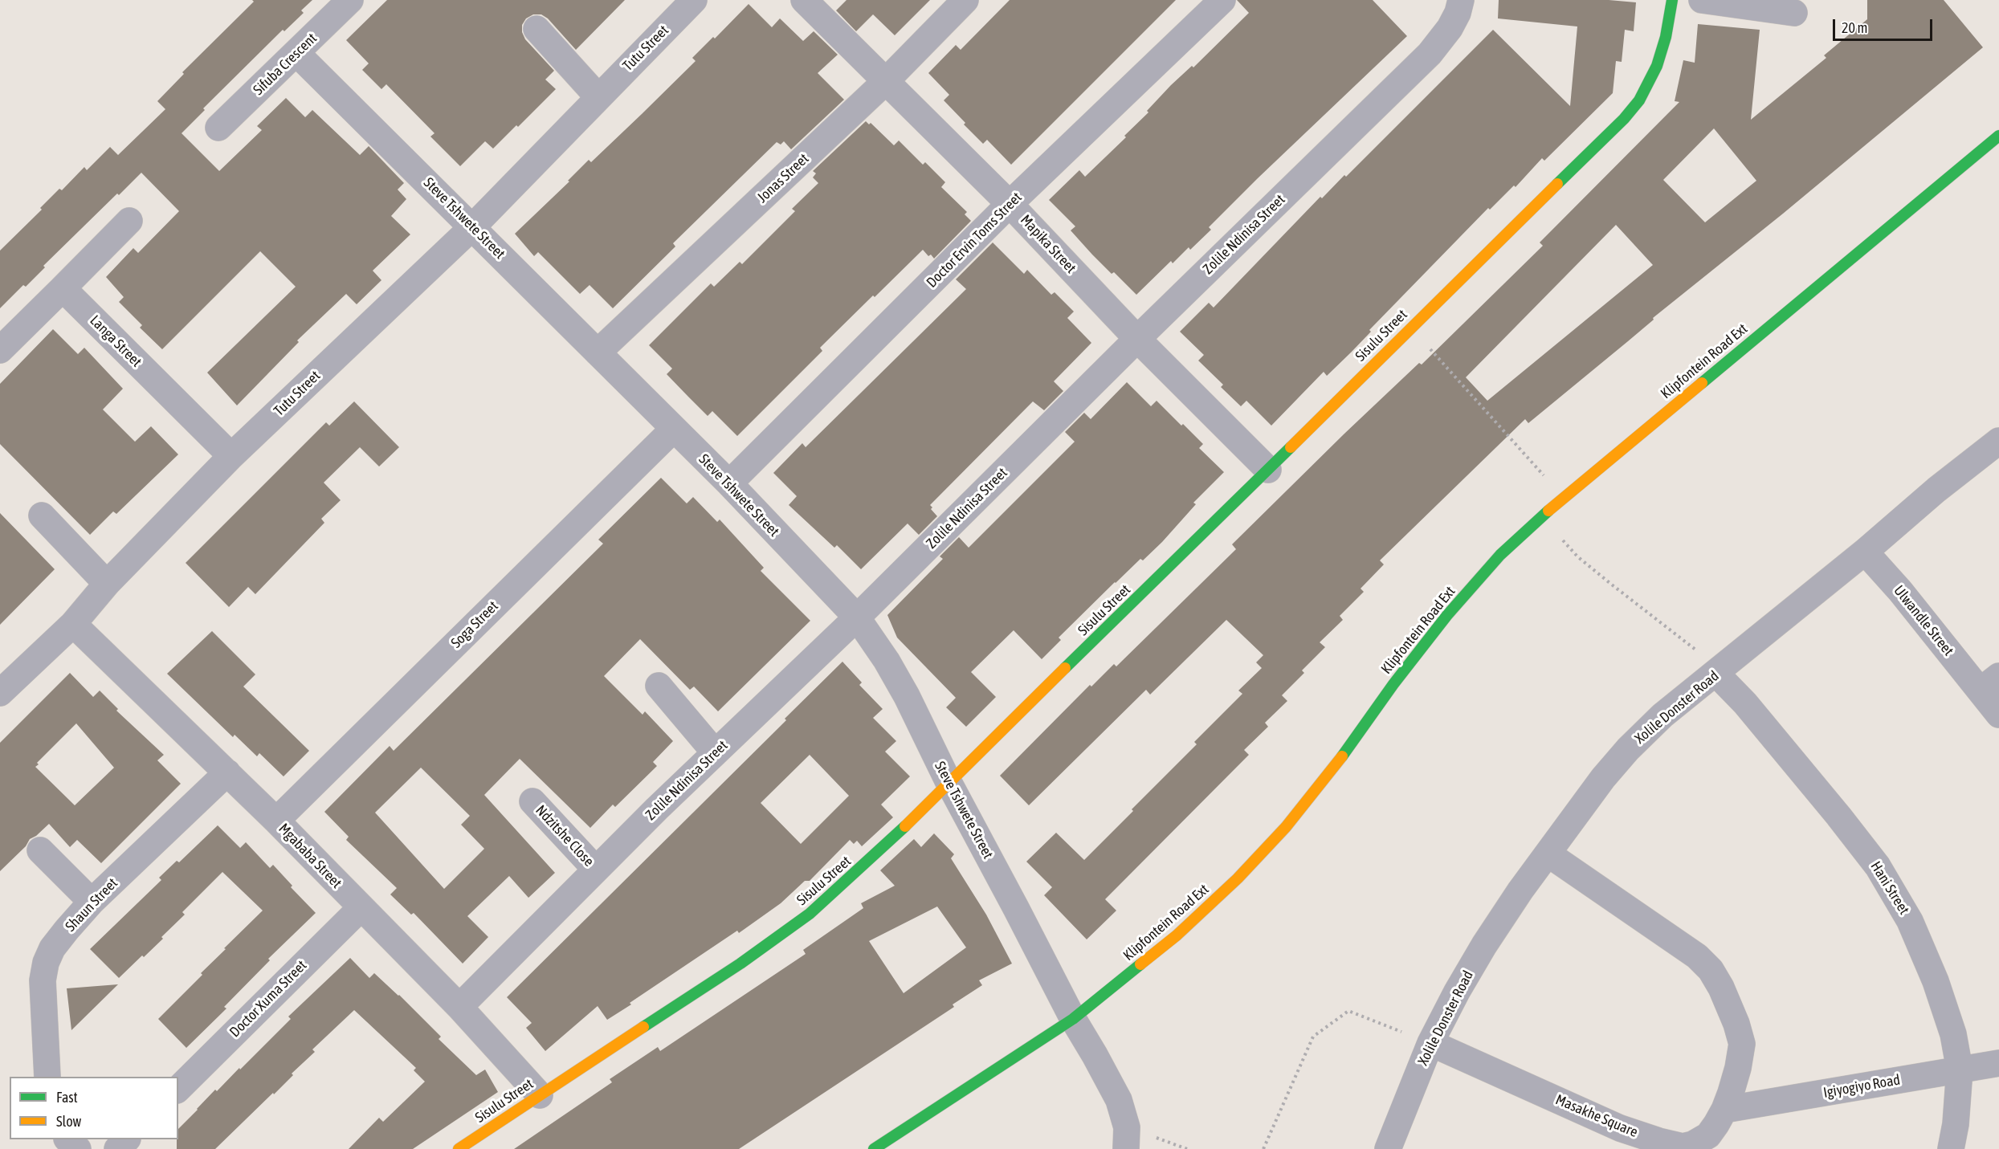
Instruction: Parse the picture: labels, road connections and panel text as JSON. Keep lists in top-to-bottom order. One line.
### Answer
{"streets":{"street":["Tutu Street","Sifuba Crescent","Jonas Street","Steve Tshwete Street","Zolile Ndinisa Street","Doctor Ervin Toms Street","Mapika Street","Sisulu Street","Langa Street","Klipfontein Road Ext","Ulwandle Street","Soga Street","Xolile Donster Road","Ndzitshe Close","Mgababa Street","Hani Street","Shaun Street","Doctor Xuma Street","Igiyogiyo Road","Masakhe Square"]},"crossings":[["Tutu Street","Steve Tshwete Street"],["Tutu Street","Langa Street"],["Tutu Street","Mgababa Street"],["Sifuba Crescent","Steve Tshwete Street"],["Jonas Street","Steve Tshwete Street"],["Jonas Street","Mapika Street"],["Steve Tshwete Street","Zolile Ndinisa Street"],["Steve Tshwete Street","Doctor Ervin Toms Street"],["Steve Tshwete Street","Sisulu Street"],["Steve Tshwete Street","Klipfontein Road Ext"],["Steve Tshwete Street","Soga Street"],["Zolile Ndinisa Street","Mapika Street"],["Zolile Ndinisa Street","Ndzitshe Close"],["Zolile Ndinisa Street","Mgababa Street"],["Doctor Ervin Toms Street","Mapika Street"],["Mapika Street","Sisulu Street"],["Sisulu Street","Mgababa Street"],["Ulwandle Street","Xolile Donster Road"],["Soga Street","Mgababa Street"],["Xolile Donster Road","Hani Street"],["Xolile Donster Road","Masakhe Square"],["Mgababa Street","Shaun Street"],["Mgababa Street","Doctor Xuma Street"],["Hani Street","Igiyogiyo Road"],["Igiyogiyo Road","Masakhe Square"]],"legend":["Fast","Slow"],"scale_bar":"20 m"}
